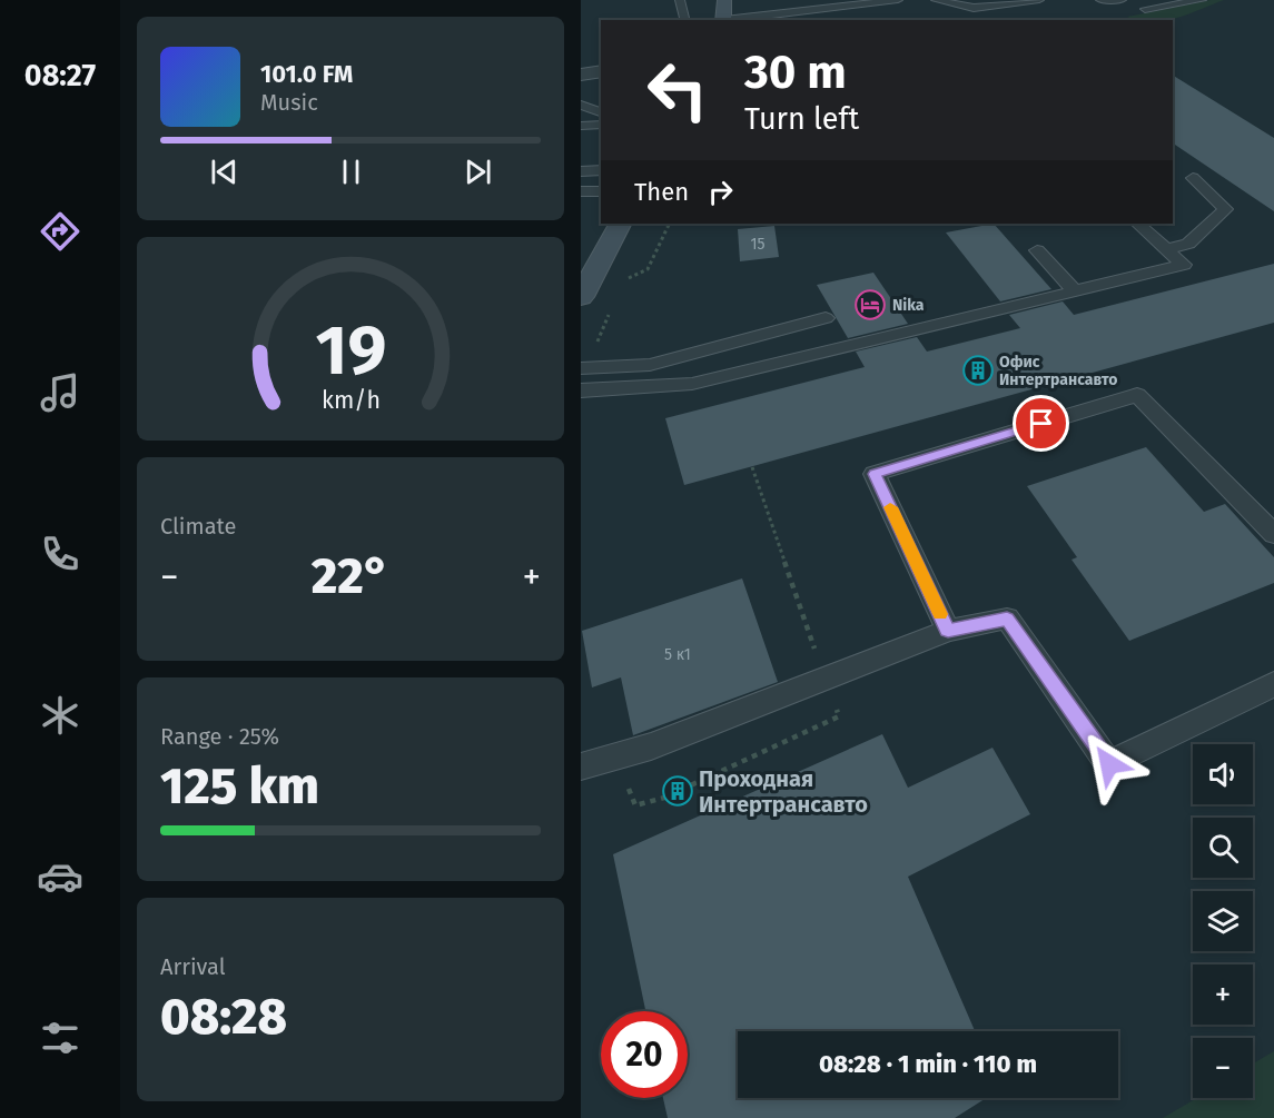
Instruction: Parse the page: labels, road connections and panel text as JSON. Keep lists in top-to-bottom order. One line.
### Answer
{"places":{"hotel":["Nika"],"building":["Офис Интертрансавто","Проходная Интертрансавто"]},"house_numbers":["15","5 к1"],"page":{"tabs":"08:27","turn":["30 m","Turn left"],"song":["101.0 FM","Music"],"then":"Then","tile":["Climate",["Range · 25%","125 km"],["Arrival","08:28"]],"heat":["−","22°","+"],"map_buttons":["+","−"],"limit":"20","trip":"08:28 · 1 min · 110 m","gauge":["19","km/h"]}}
